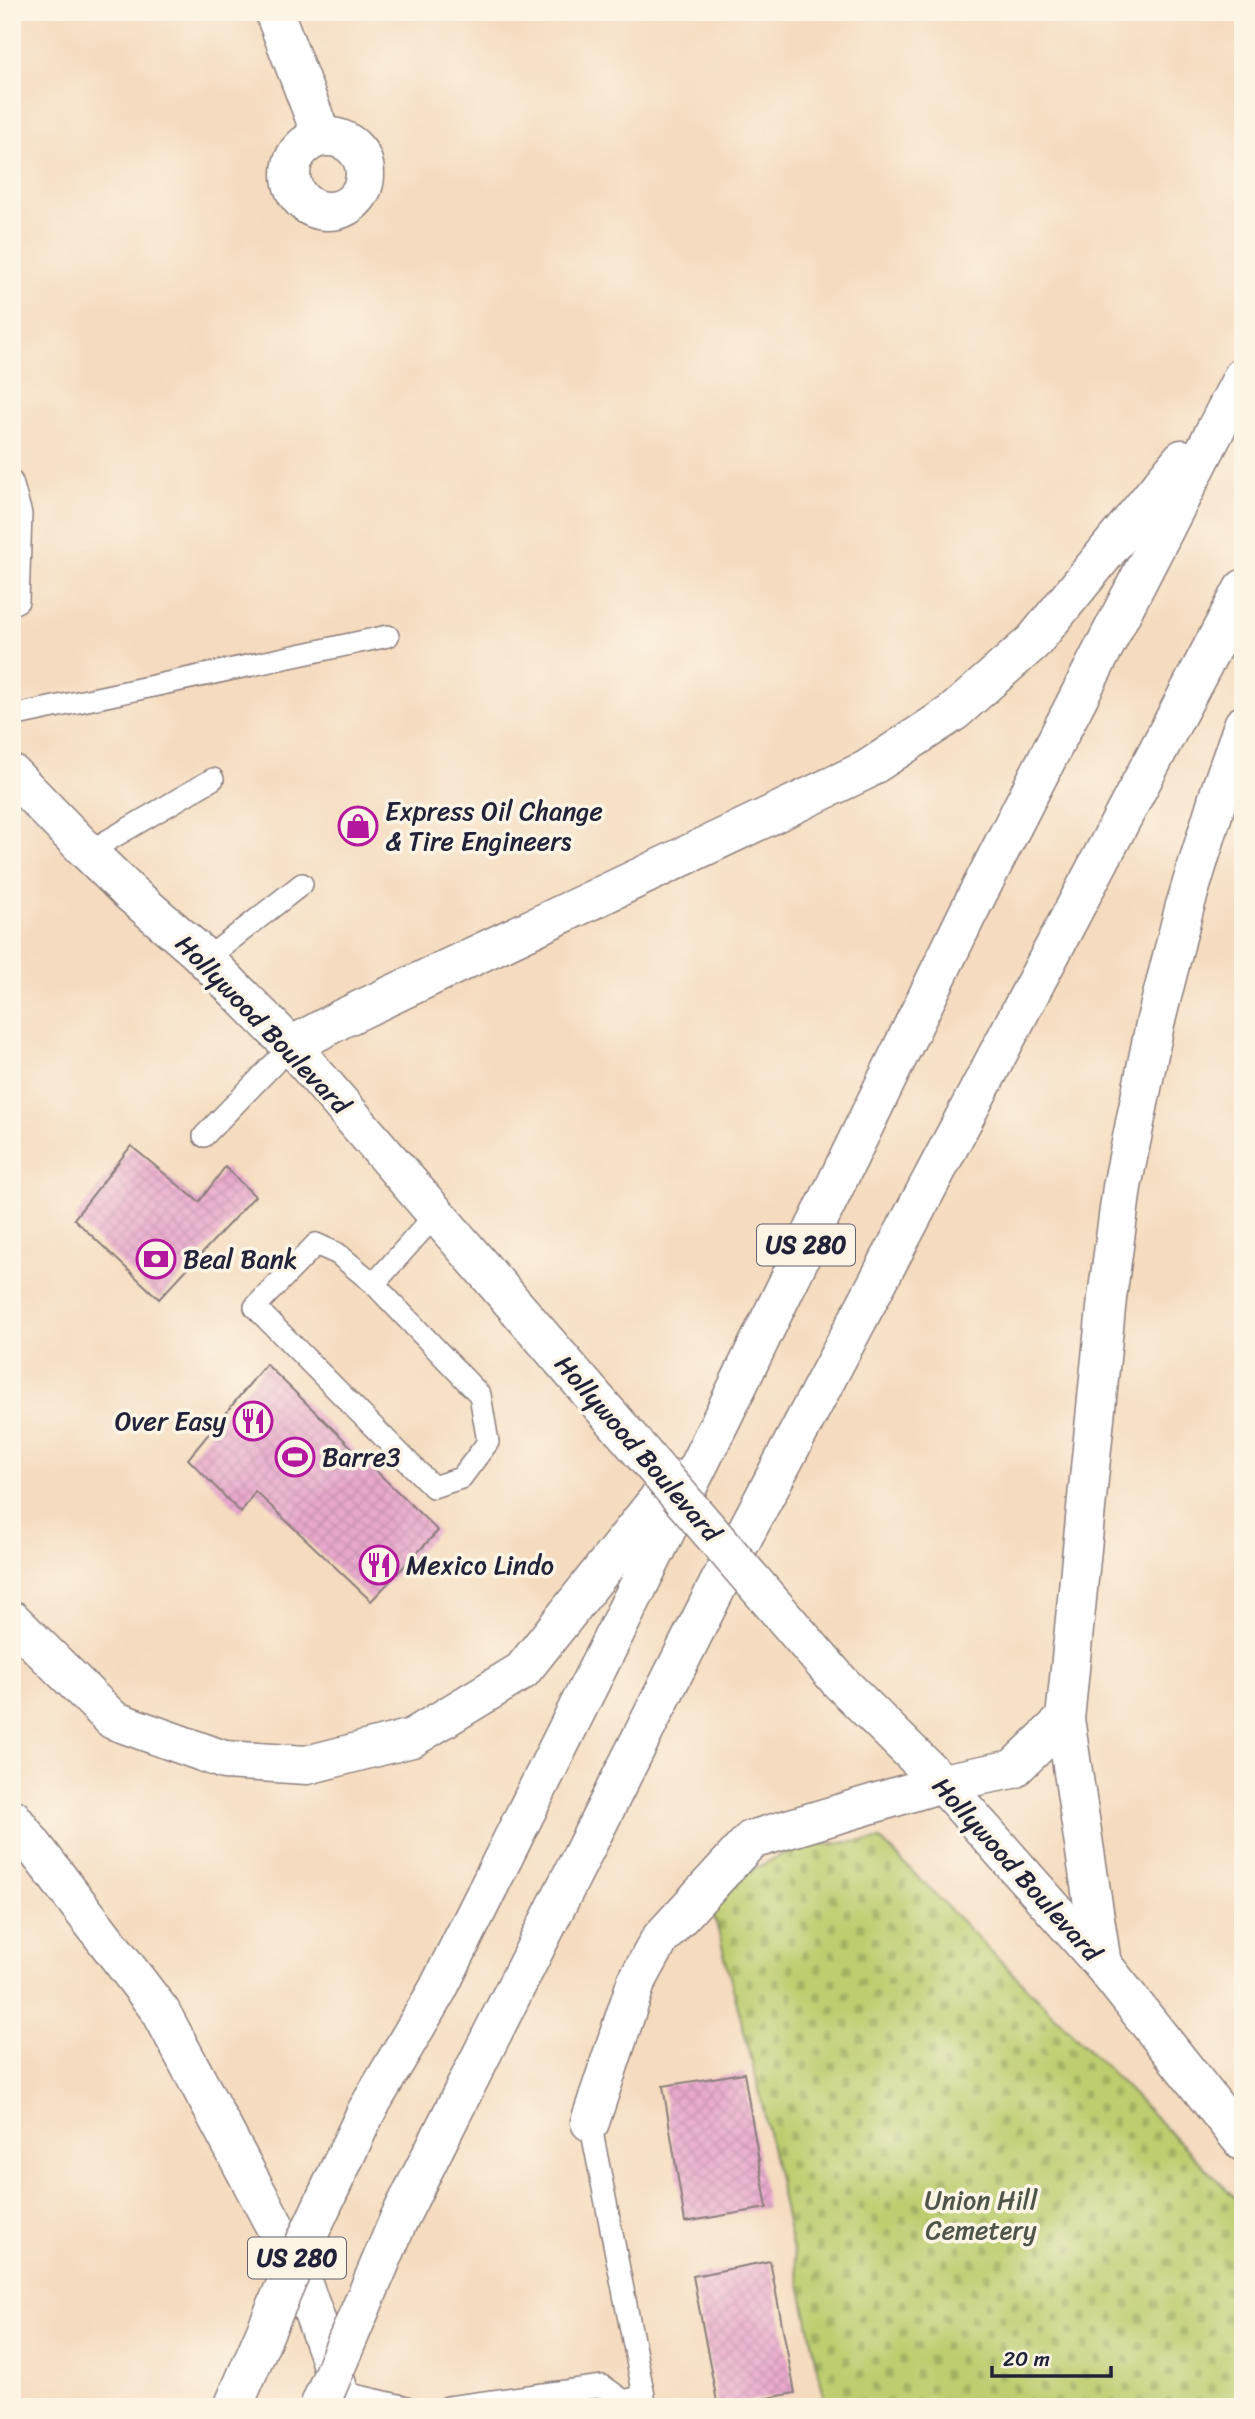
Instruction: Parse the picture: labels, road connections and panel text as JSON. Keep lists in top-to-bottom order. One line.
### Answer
{"streets":{"main road":["Hollywood Boulevard","US 280"]},"parks":["Union Hill Cemetery"],"places":{"shop":["Express Oil Change & Tire Engineers"],"bank":["Beal Bank"],"restaurant":["Over Easy","Mexico Lindo"],"sports":["Barre3"]},"scale_bar":"20 m"}
